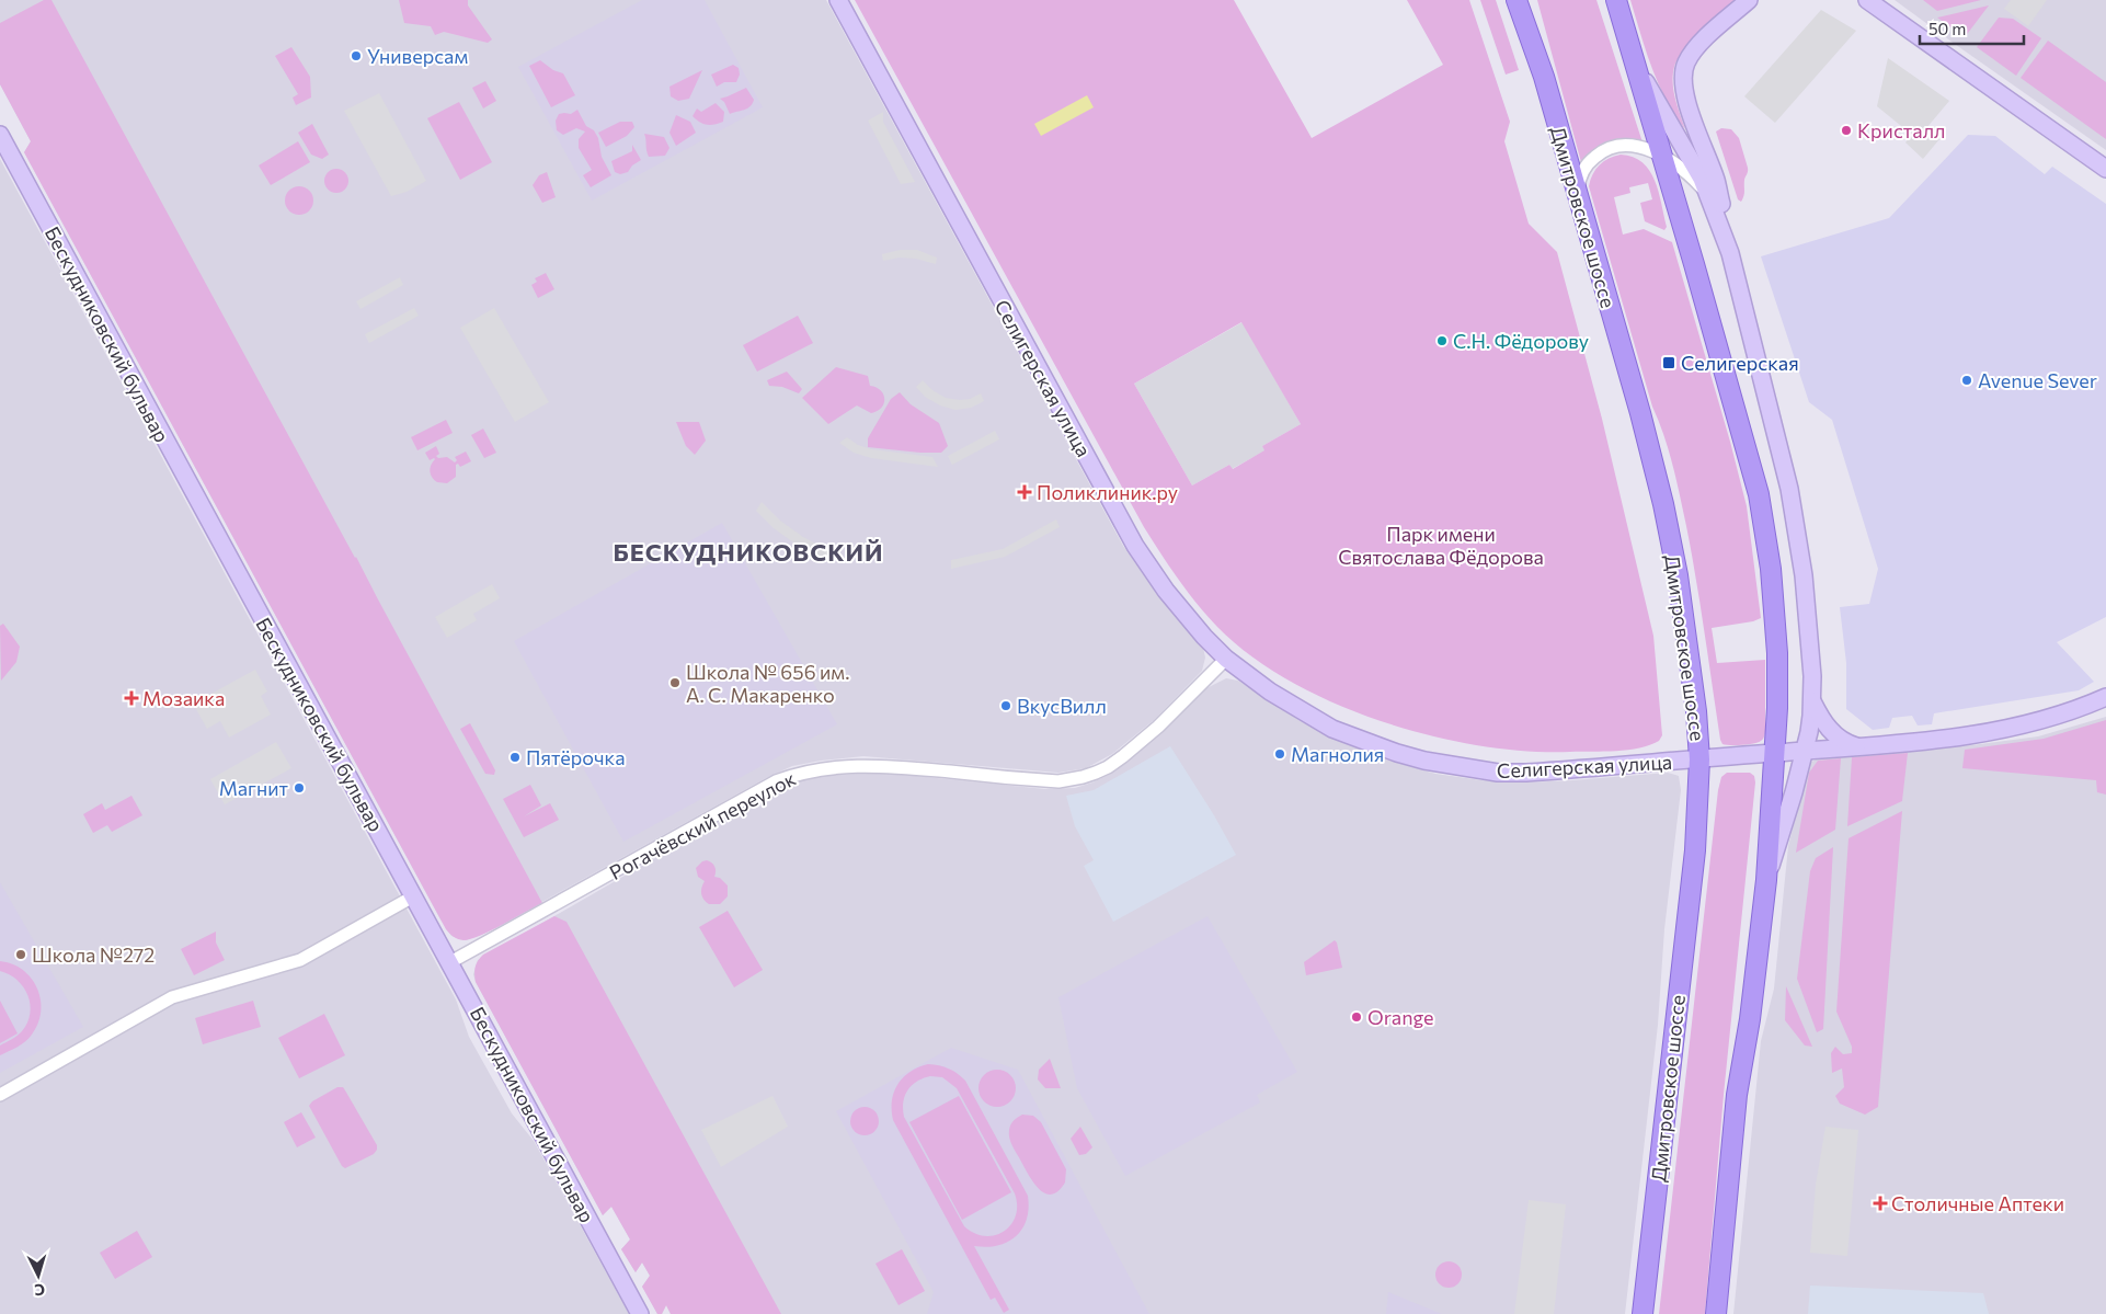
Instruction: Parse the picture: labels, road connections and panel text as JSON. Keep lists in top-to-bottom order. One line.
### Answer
{"streets":{"main road":["Дмитровское шоссе"],"street":["Бескудниковский бульвар","Селигерская улица","Рогачёвский переулок"]},"crossings":[["Дмитровское шоссе","Селигерская улица"],["Бескудниковский бульвар","Рогачёвский переулок"],["Селигерская улица","Рогачёвский переулок"]],"districts":["БЕСКУДНИКОВСКИЙ"],"parks":["Парк имени Святослава Фёдорова"],"places":{"other":["Универсам","Кристалл","С.Н. Фёдорову","Avenue Sever","Школа № 656 им. А. С. Макаренко","ВкусВилл","Магнолия","Пятёрочка","Магнит","Школа №272","Orange"],"transit":["Селигерская"],"health":["Поликлиник.ру","Мозаика","Столичные Аптеки"]},"scale_bar":"50 m","north":"bottom"}
